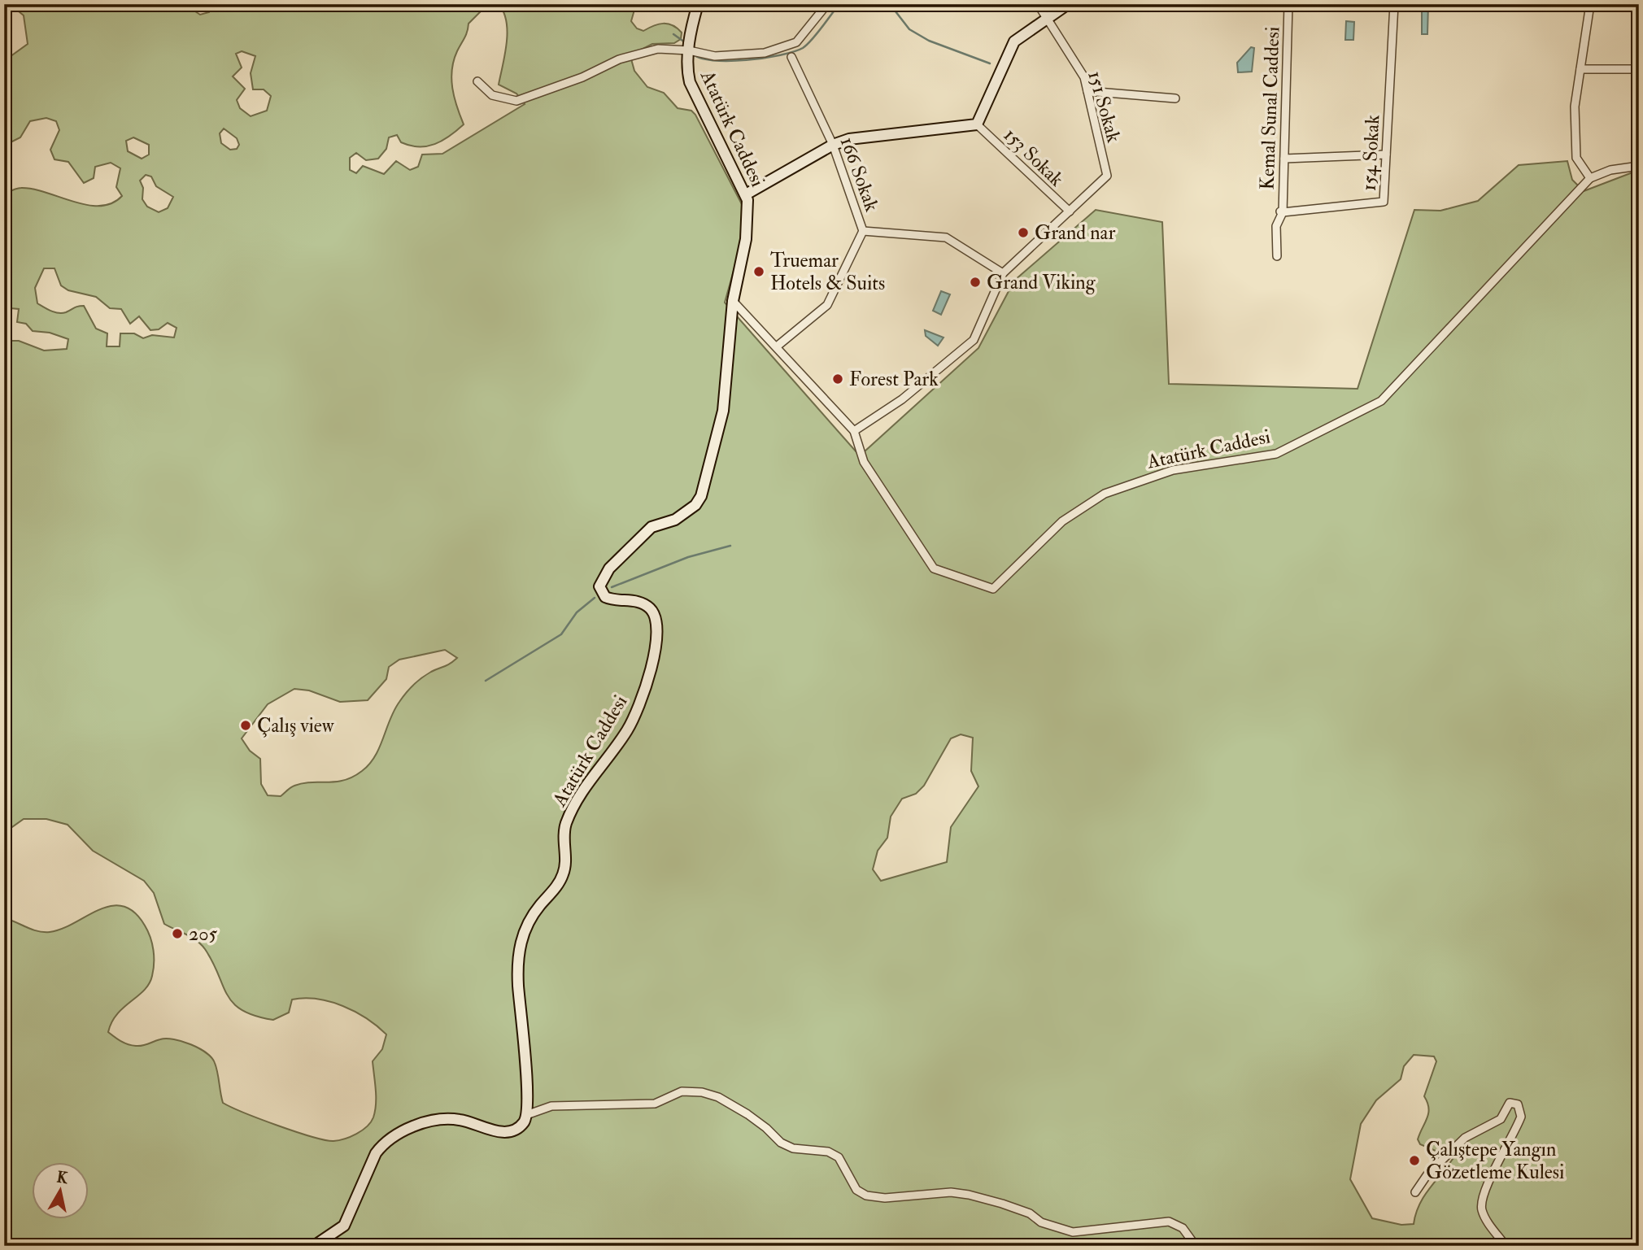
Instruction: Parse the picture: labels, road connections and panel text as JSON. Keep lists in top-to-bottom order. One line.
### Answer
{"streets":{"street":["151 Sokak","Kemal Sunal Caddesi","Atatürk Caddesi","154 Sokak","153 Sokak","166 Sokak"]},"crossings":[["151 Sokak","153 Sokak"],["Kemal Sunal Caddesi","154 Sokak"],["Atatürk Caddesi","166 Sokak"]],"places":["Grand nar","Truemar Hotels & Suits","Grand Viking","Forest Park","Çalış view","205","Çalıştepe Yangın Gözetleme Kulesi"],"north":"top"}
